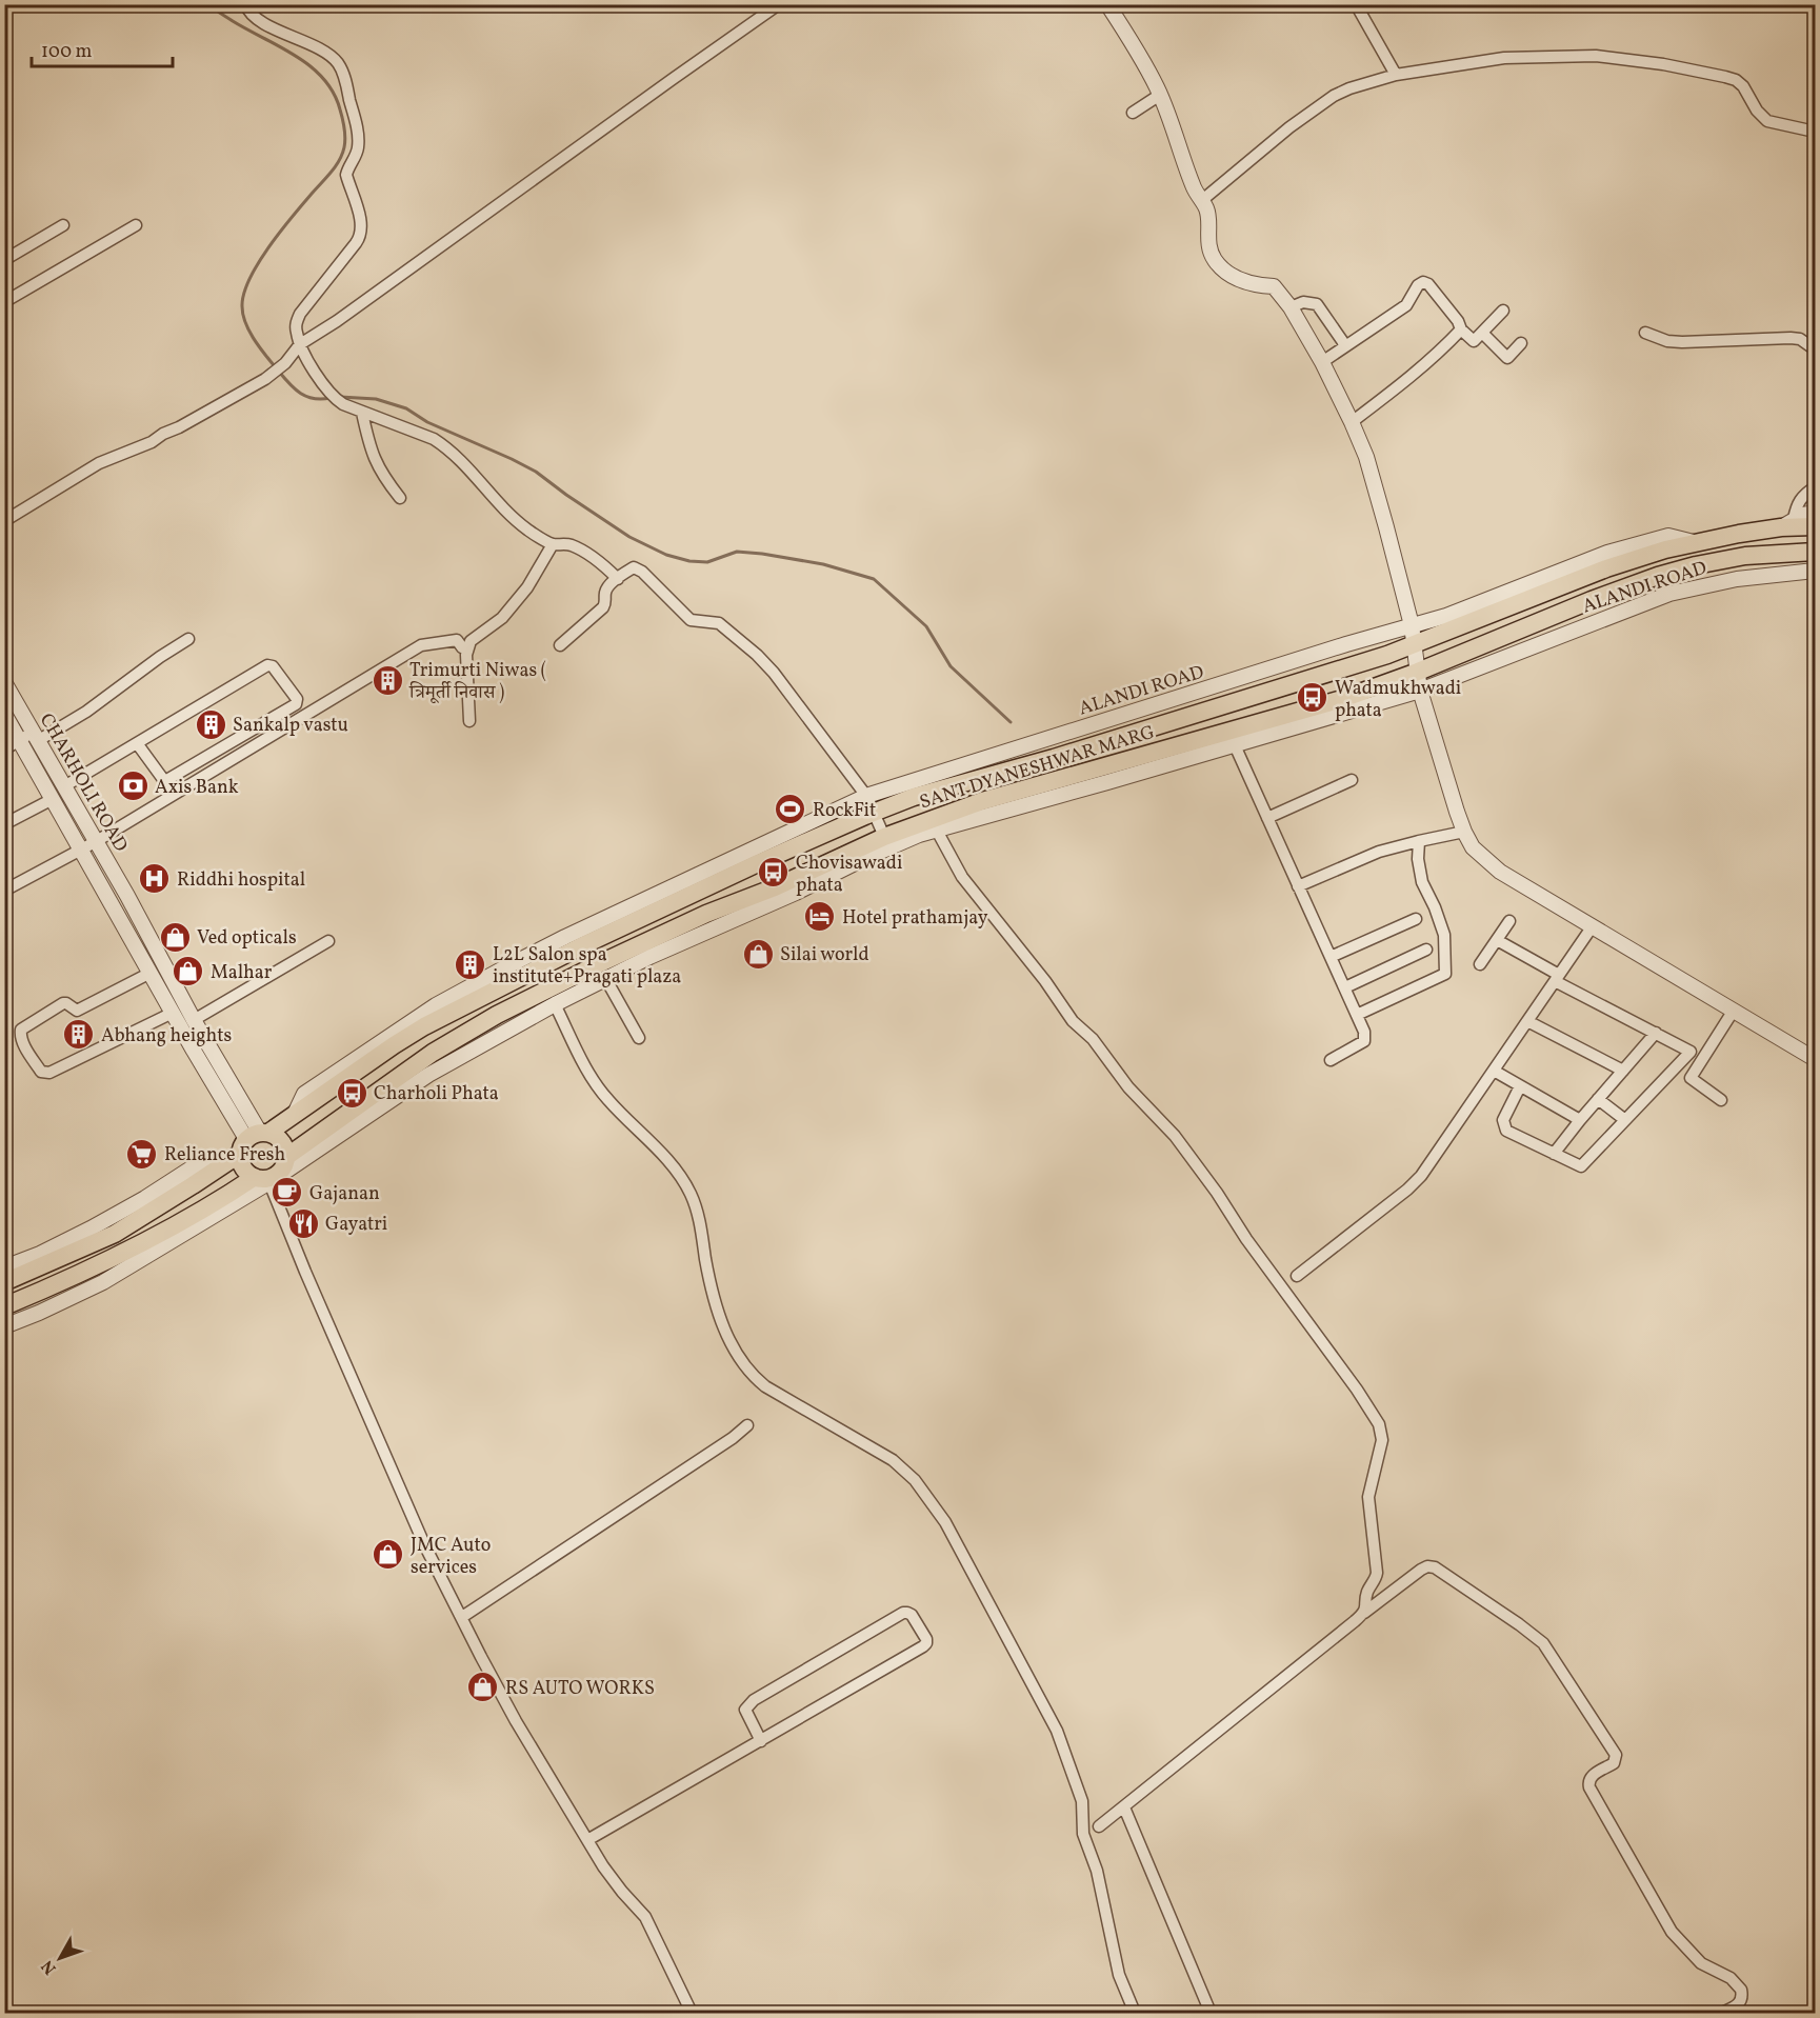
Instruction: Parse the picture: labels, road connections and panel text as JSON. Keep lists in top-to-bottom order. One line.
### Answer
{"streets":{"main road":["SANT DYANESHWAR MARG"],"street":["ALANDI ROAD","CHARHOLI ROAD"]},"crossings":[["ALANDI ROAD","SANT DYANESHWAR MARG"]],"places":{"building":["Trimurti Niwas ( त्रिमूर्ती निवास )","Sankalp vastu","L2L Salon spa institute+Pragati plaza","Abhang heights"],"bus stop":["Wadmukhwadi phata","Chovisawadi phata","Charholi Phata"],"bank":["Axis Bank"],"sports":["RockFit"],"hospital":["Riddhi hospital"],"hotel":["Hotel prathamjay"],"shop":["Ved opticals","Silai world","Malhar","JMC Auto services","RS AUTO WORKS"],"supermarket":["Reliance Fresh"],"cafe":["Gajanan"],"restaurant":["Gayatri"]},"scale_bar":"100 m","north":"bottom left"}
